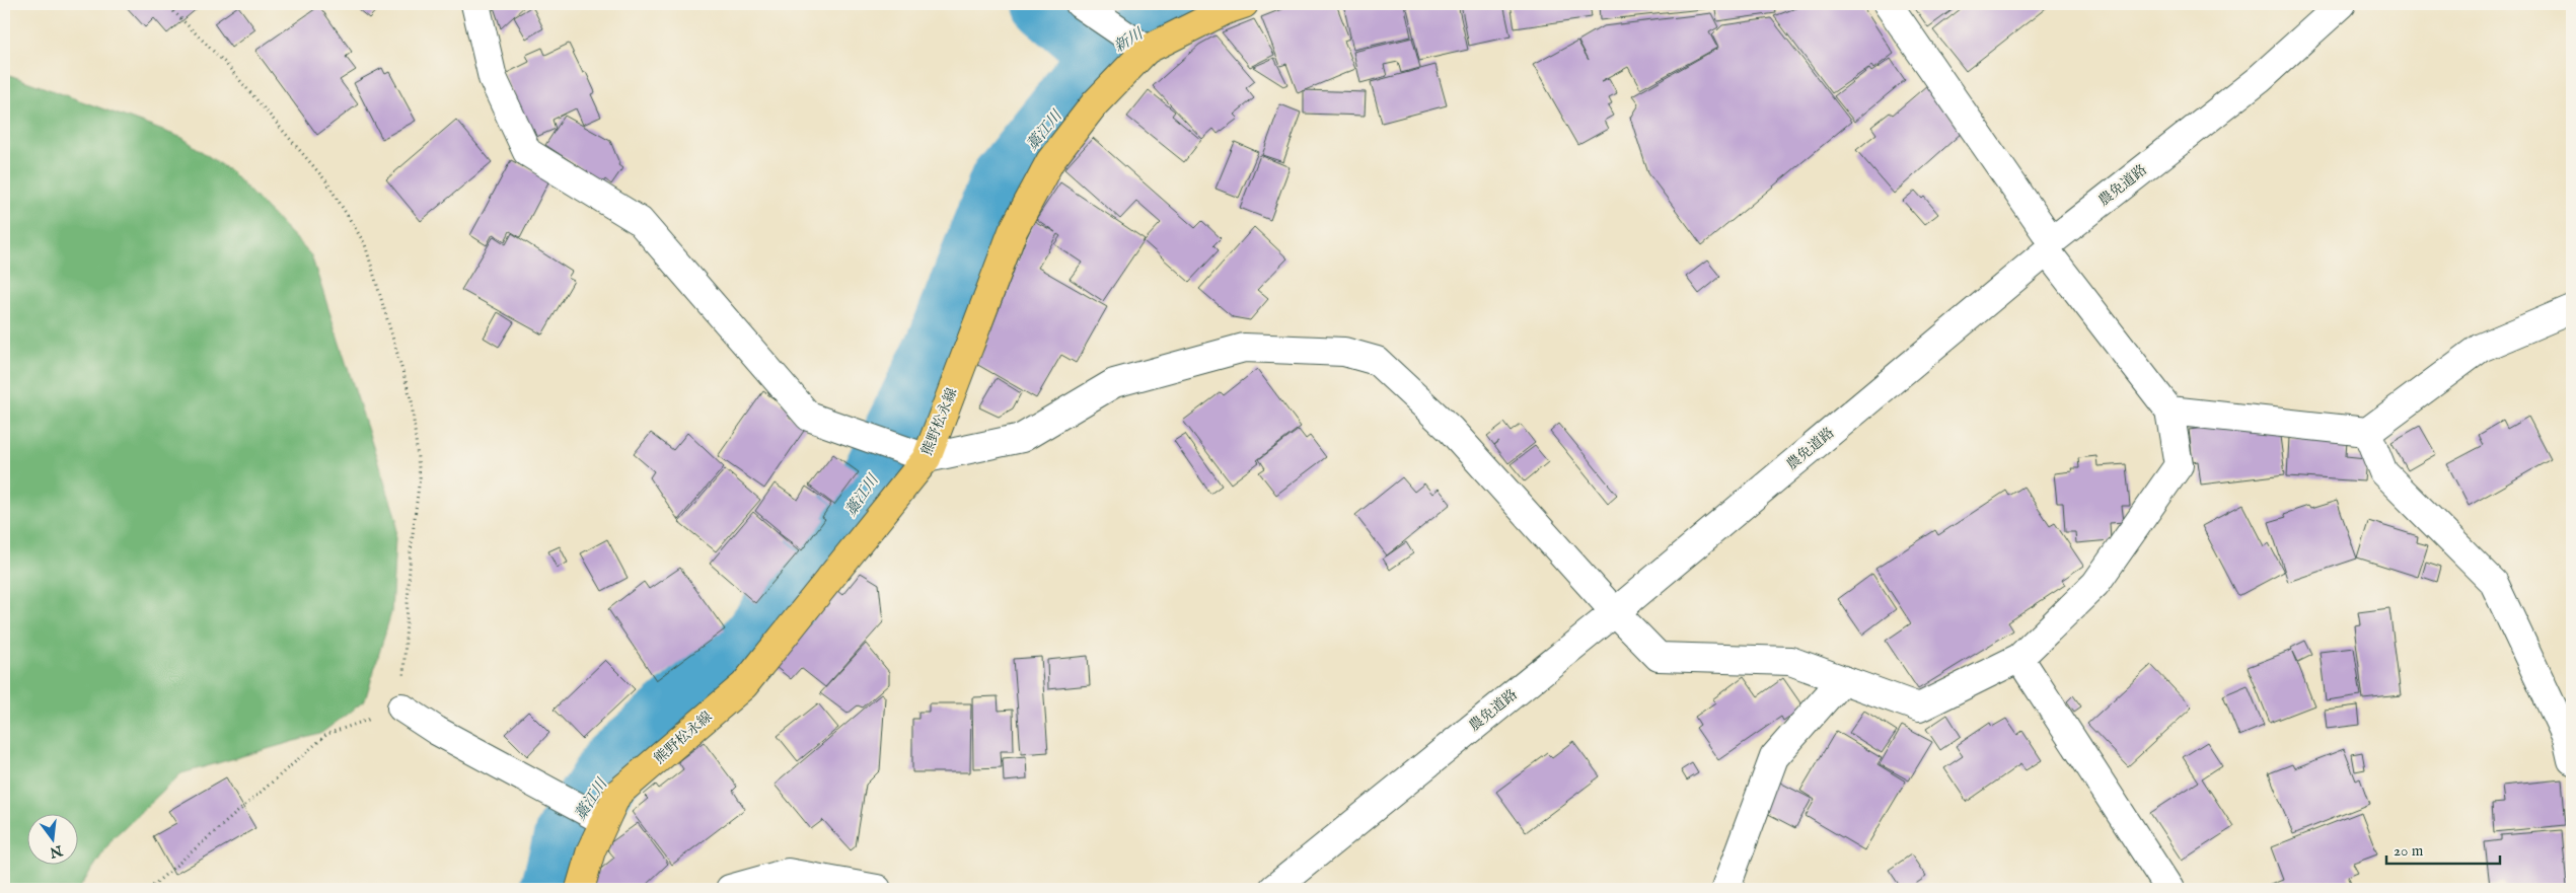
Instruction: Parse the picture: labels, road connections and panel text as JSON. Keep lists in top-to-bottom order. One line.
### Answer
{"streets":{"main road":["熊野松永線"],"street":["農免道路"]},"water":["新川","藁江川"],"scale_bar":"20 m","north":"bottom"}
